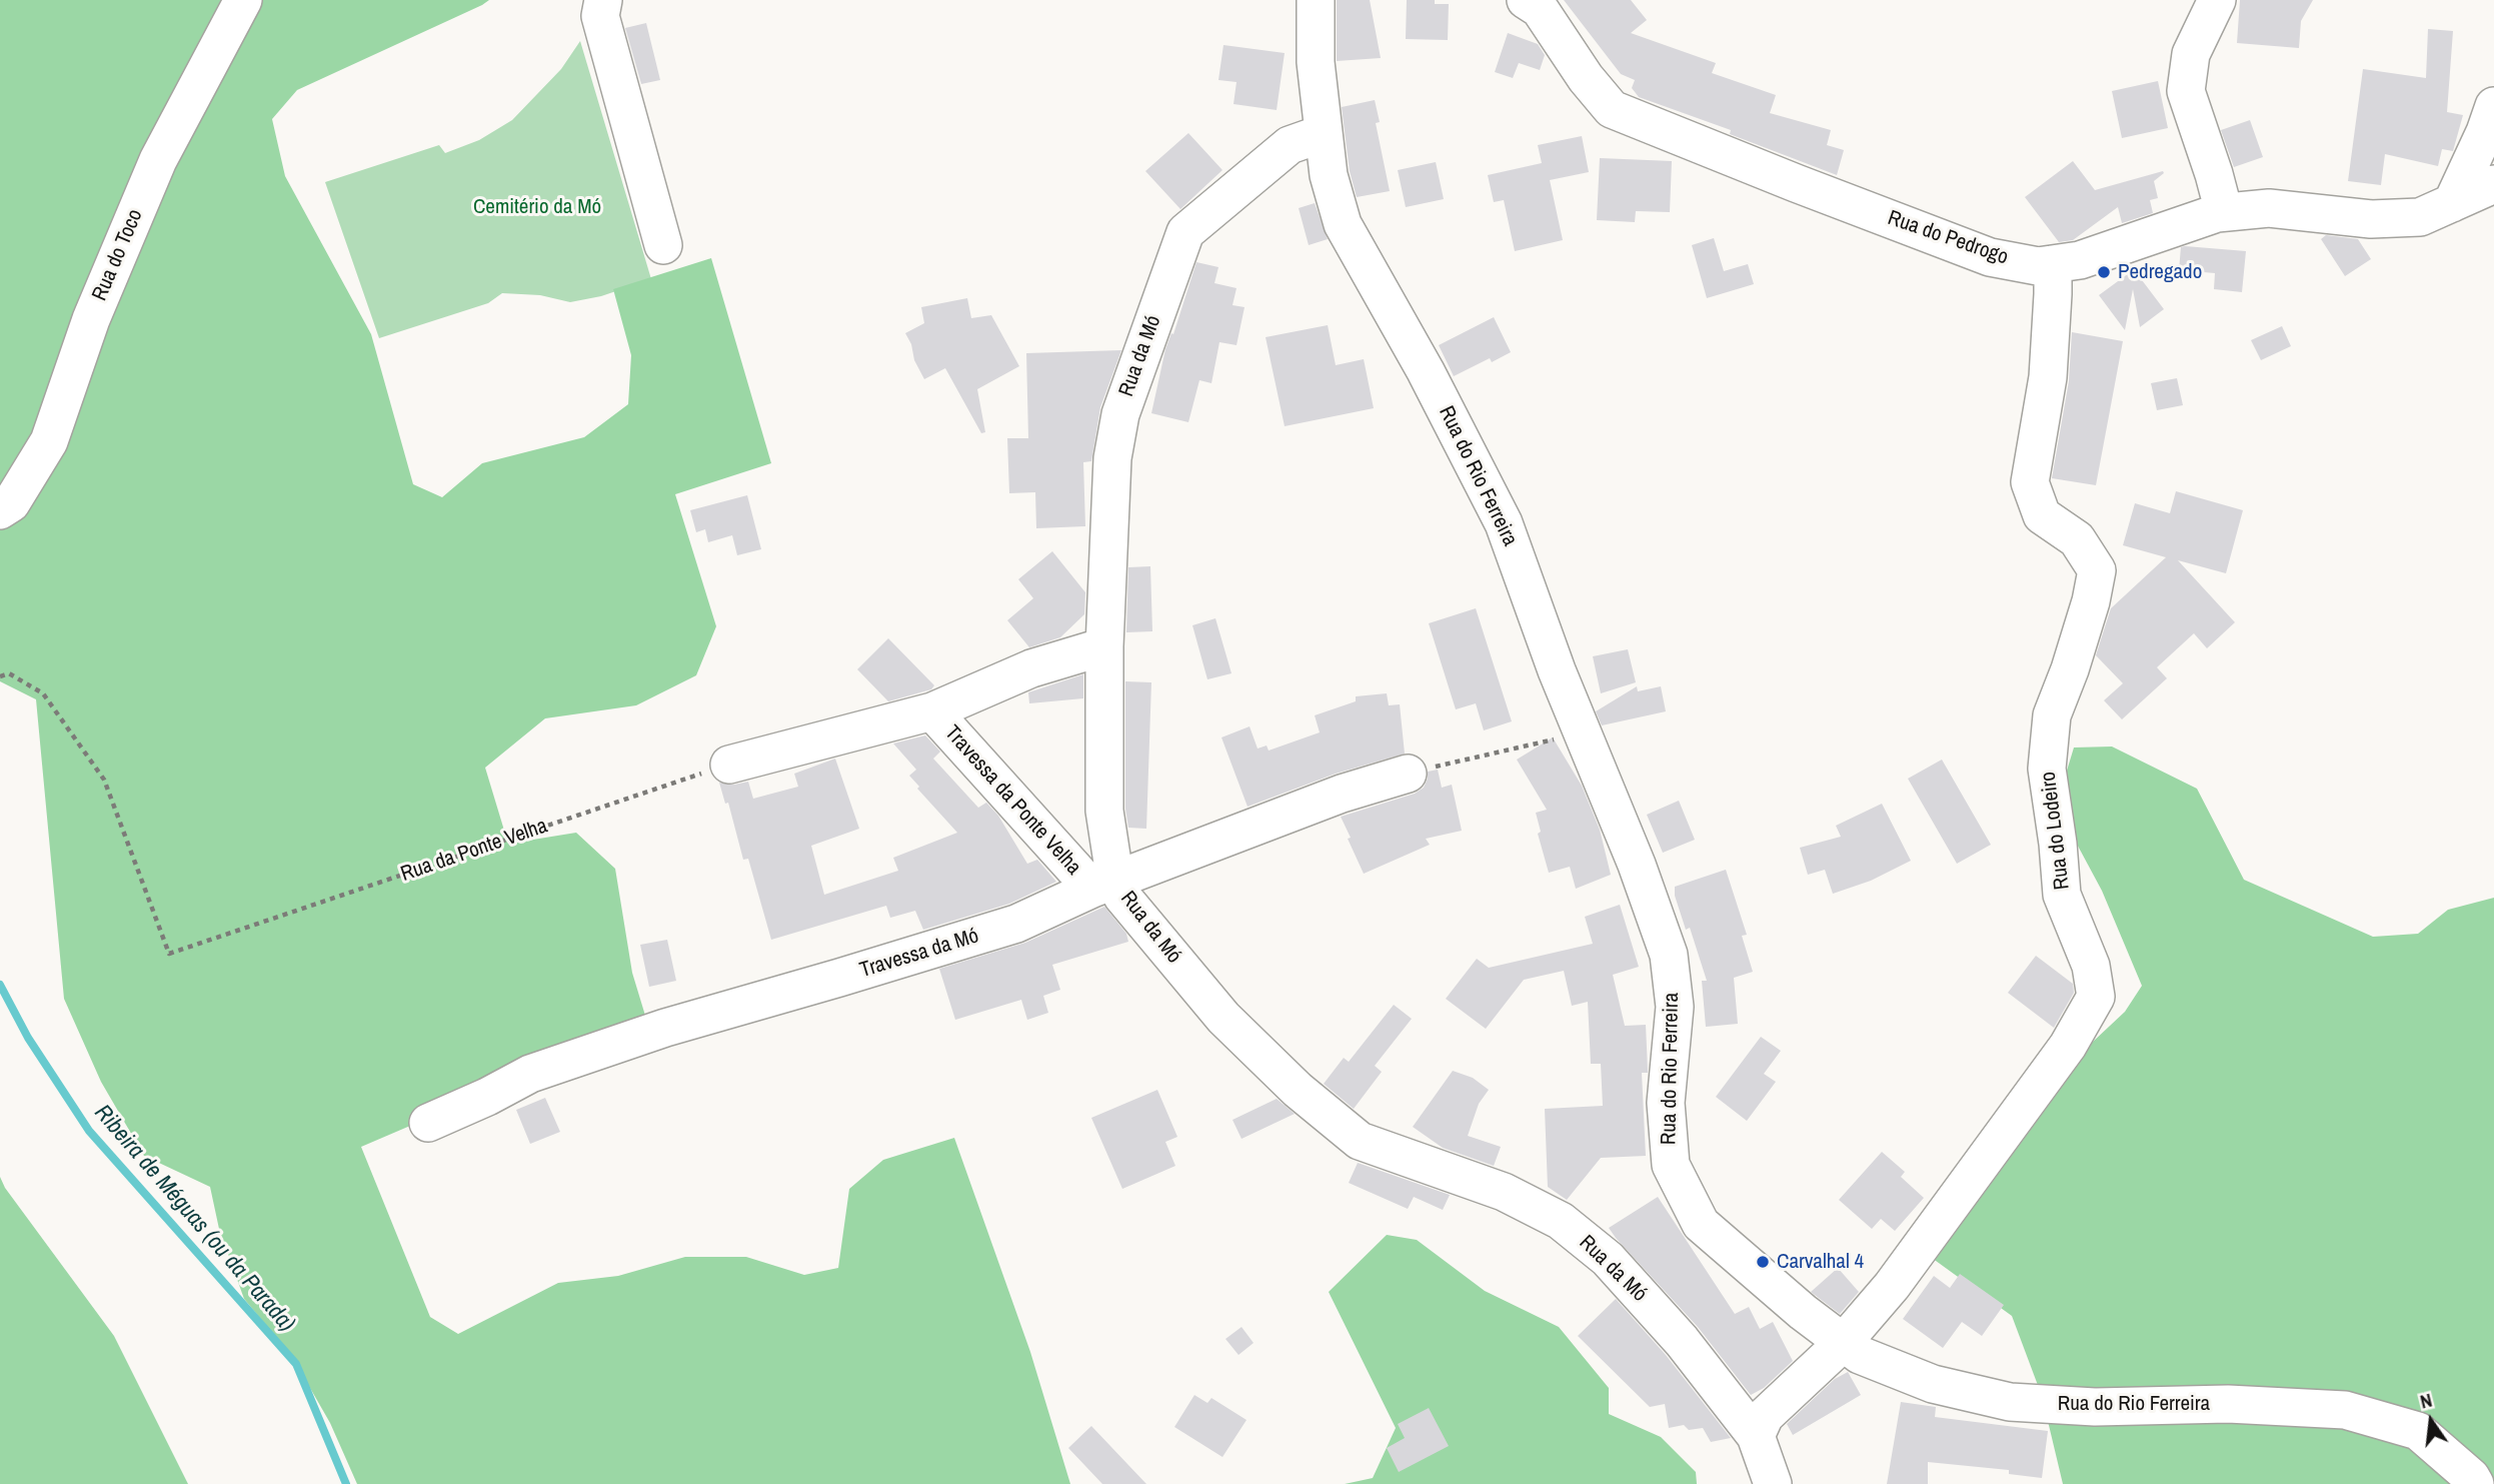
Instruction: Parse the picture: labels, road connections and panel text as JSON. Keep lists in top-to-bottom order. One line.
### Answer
{"streets":{"street":["Rua do Pedrogo","Rua do Toco","Rua da Mó","Rua do Rio Ferreira","Travessa da Ponte Velha","Rua do Lodeiro","Travessa da Mó"],"path":["Rua da Ponte Velha"]},"crossings":[["Rua do Pedrogo","Rua do Lodeiro"],["Rua da Mó","Rua do Rio Ferreira"],["Rua da Mó","Travessa da Ponte Velha"],["Rua da Mó","Travessa da Mó"],["Rua do Rio Ferreira","Rua do Lodeiro"],["Travessa da Ponte Velha","Travessa da Mó"]],"water":["Ribeira de Méguas (ou da Parada)"],"parks":["Cemitério da Mó"],"places":["Pedregado","Carvalhal 4"],"north":"top"}
